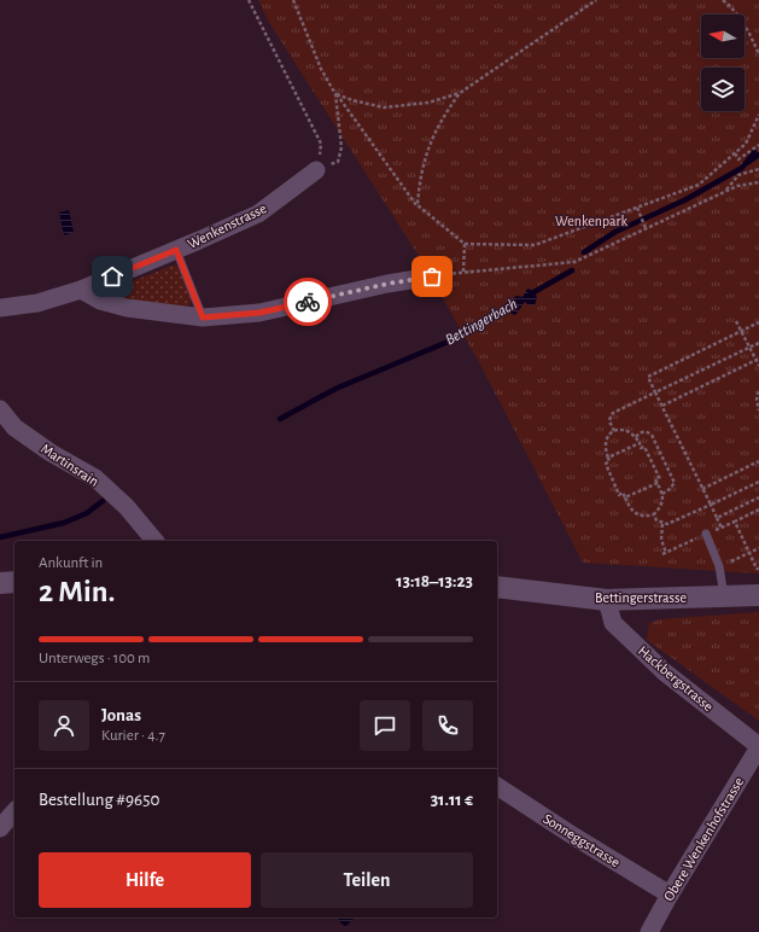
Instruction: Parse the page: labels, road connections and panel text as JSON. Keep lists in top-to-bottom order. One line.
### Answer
{"streets":{"street":["Wenkenstrasse","Martinsrain","Bettingerstrasse","Hackbergstrasse","Obere Wenkenhofstrasse","Sonneggstrasse"]},"crossings":[["Bettingerstrasse","Hackbergstrasse"],["Hackbergstrasse","Obere Wenkenhofstrasse"],["Obere Wenkenhofstrasse","Sonneggstrasse"]],"water":["Bettingerbach"],"parks":["Wenkenpark"],"north":"left","page":{"heading":["2 Min.","Ankunft in","13:18–13:23"],"panel":["Jonas","Kurier · 4.7","Bestellung #9650","31.11 €"],"bar":"Unterwegs · 100 m","buttons":["Hilfe","Teilen"]}}
